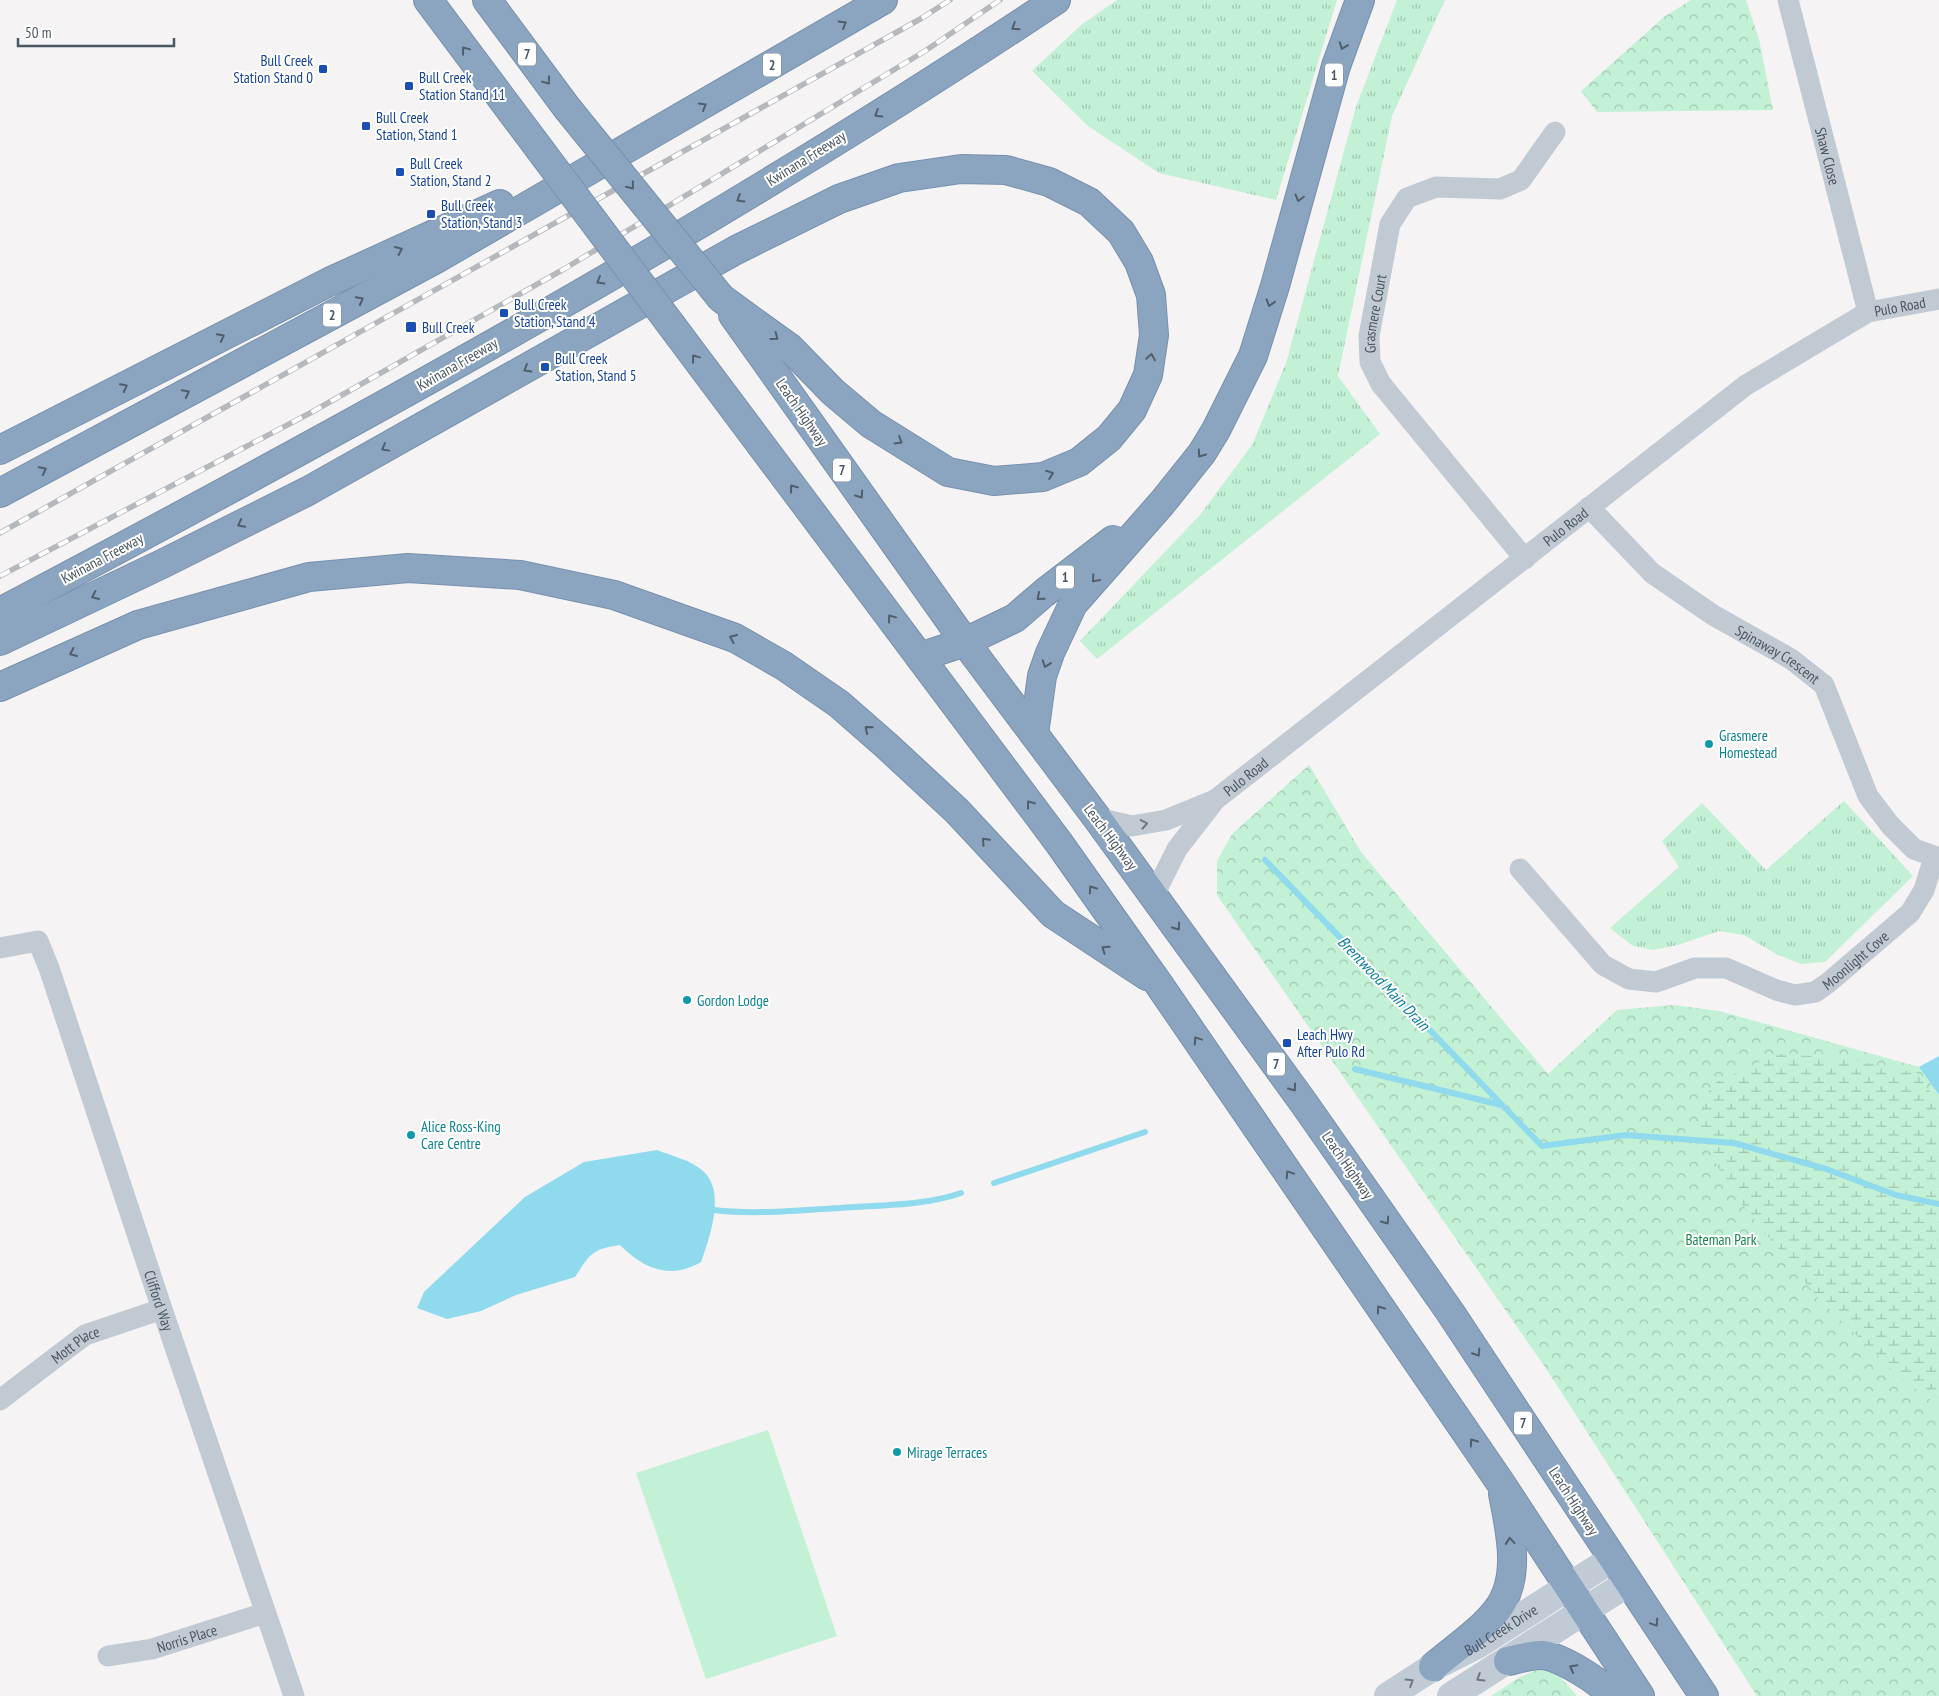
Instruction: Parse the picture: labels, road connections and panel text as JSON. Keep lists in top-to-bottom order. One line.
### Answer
{"streets":{"highway":["7","2","1","Kwinana Freeway","Leach Highway"],"main road":["Bull Creek Drive"],"street":["Shaw Close","Pulo Road","Grasmere Court","Spinaway Crescent","Moonlight Cove","Clifford Way","Mott Place","Norris Place"]},"crossings":[["1","Leach Highway"],["Shaw Close","Pulo Road"],["Pulo Road","Grasmere Court"],["Pulo Road","Leach Highway"],["Pulo Road","Spinaway Crescent"],["Leach Highway","Bull Creek Drive"],["Spinaway Crescent","Moonlight Cove"],["Clifford Way","Mott Place"],["Clifford Way","Norris Place"]],"water":["Brentwood Main Drain"],"parks":["Bateman Park"],"places":{"transit":["Bull Creek Station Stand 0","Bull Creek Station Stand 11","Bull Creek Station, Stand 1","Bull Creek Station, Stand 2","Bull Creek Station, Stand 3","Bull Creek Station, Stand 4","Bull Creek","Bull Creek Station, Stand 5","Leach Hwy After Pulo Rd"],"other":["Grasmere Homestead","Gordon Lodge","Alice Ross-King Care Centre","Mirage Terraces"]},"scale_bar":"50 m"}
